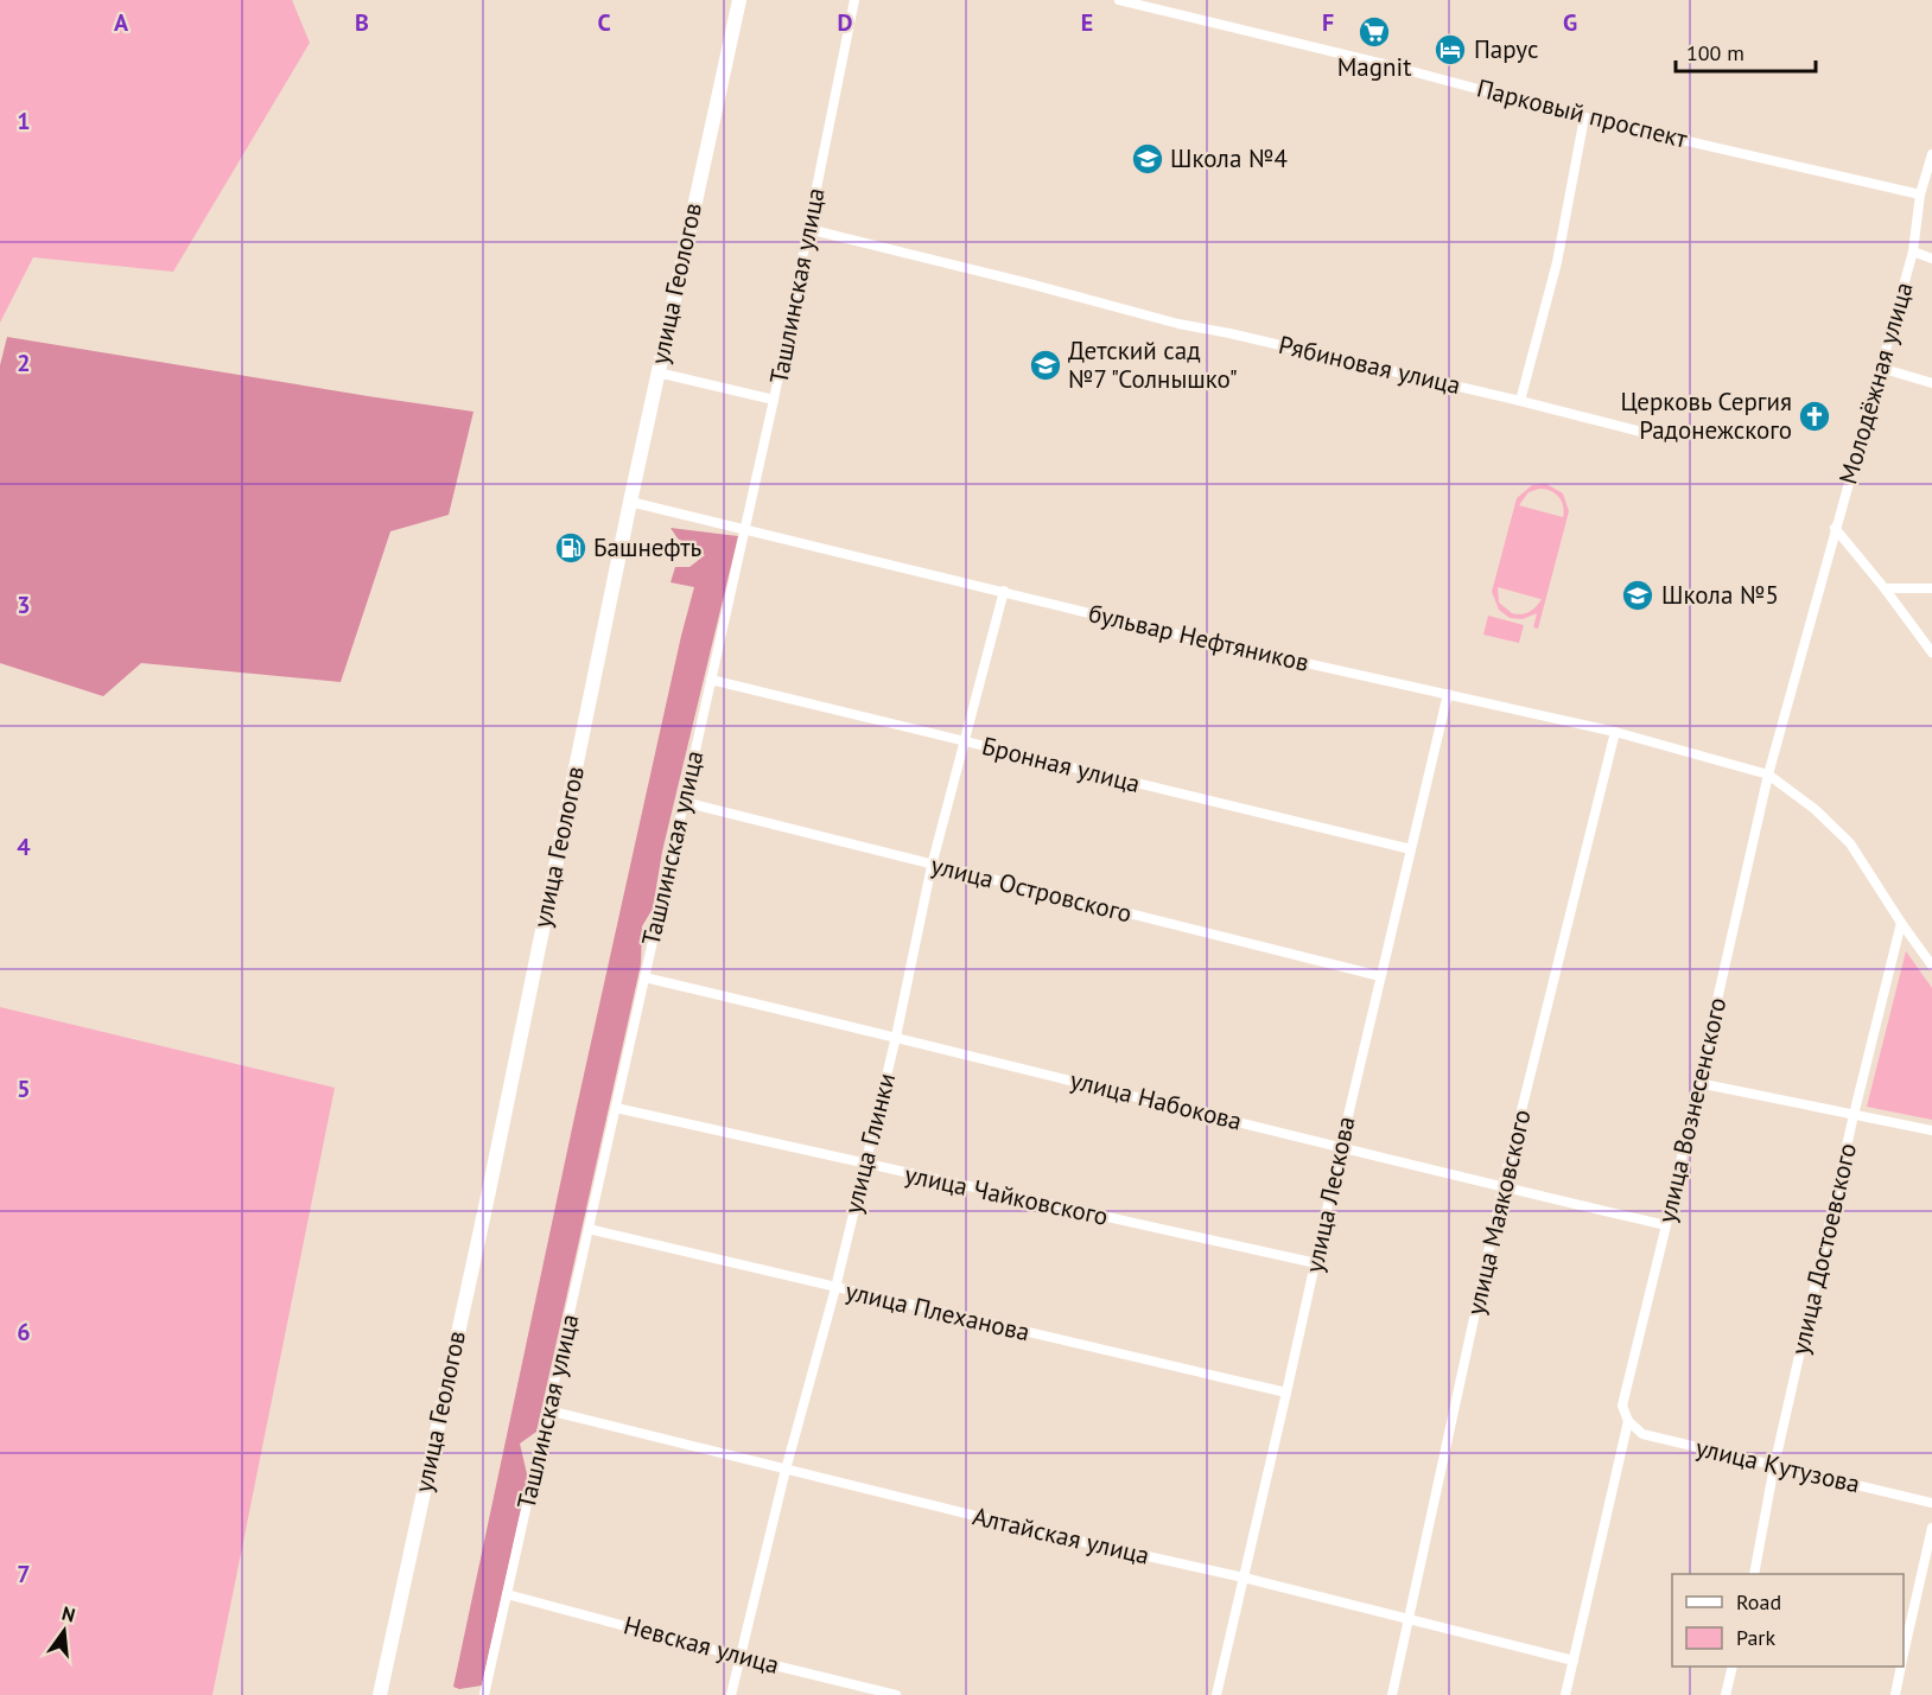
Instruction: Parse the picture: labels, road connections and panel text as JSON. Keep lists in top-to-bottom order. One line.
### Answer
{"streets":{"main road":["улица Геологов"],"street":["Парковый проспект","Ташлинская улица","Рябиновая улица","Молодёжная улица","бульвар Нефтяников","Бронная улица","улица Островского","улица Набокова","улица Вознесенского","улица Глинки","улица Лескова","улица Чайковского","улица Маяковского","улица Достоевского","улица Плеханова","улица Кутузова","Алтайская улица","Невская улица"]},"crossings":[["Парковый проспект","Молодёжная улица"],["улица Геологов","бульвар Нефтяников"],["Ташлинская улица","Рябиновая улица"],["Ташлинская улица","бульвар Нефтяников"],["Ташлинская улица","Бронная улица"],["Ташлинская улица","улица Островского"],["Ташлинская улица","улица Набокова"],["Ташлинская улица","улица Чайковского"],["Ташлинская улица","улица Плеханова"],["Ташлинская улица","Алтайская улица"],["Ташлинская улица","Невская улица"],["Молодёжная улица","улица Вознесенского"],["бульвар Нефтяников","улица Вознесенского"],["бульвар Нефтяников","улица Глинки"],["бульвар Нефтяников","улица Лескова"],["бульвар Нефтяников","улица Маяковского"],["Бронная улица","улица Глинки"],["Бронная улица","улица Лескова"],["улица Островского","улица Глинки"],["улица Островского","улица Лескова"],["улица Набокова","улица Вознесенского"],["улица Набокова","улица Глинки"],["улица Набокова","улица Лескова"],["улица Набокова","улица Маяковского"],["улица Вознесенского","улица Кутузова"],["улица Вознесенского","Алтайская улица"],["улица Глинки","улица Чайковского"],["улица Глинки","улица Плеханова"],["улица Глинки","Алтайская улица"],["улица Глинки","Невская улица"],["улица Лескова","улица Чайковского"],["улица Лескова","улица Плеханова"],["улица Лескова","Алтайская улица"],["улица Маяковского","Алтайская улица"],["улица Достоевского","улица Кутузова"]],"places":{"supermarket":["Magnit"],"hotel":["Парус"],"school or university":["Школа №4","Детский сад №7 \"Солнышко\"","Школа №5"],"church":["Церковь Сергия Радонежского"],"fuel station":["Башнефть"]},"legend":["Road","Park"],"scale_bar":"100 m","north":"top","grid":{"columns":["A","B","C","D","E","F","G"],"rows":["1","2","3","4","5","6","7"]}}
